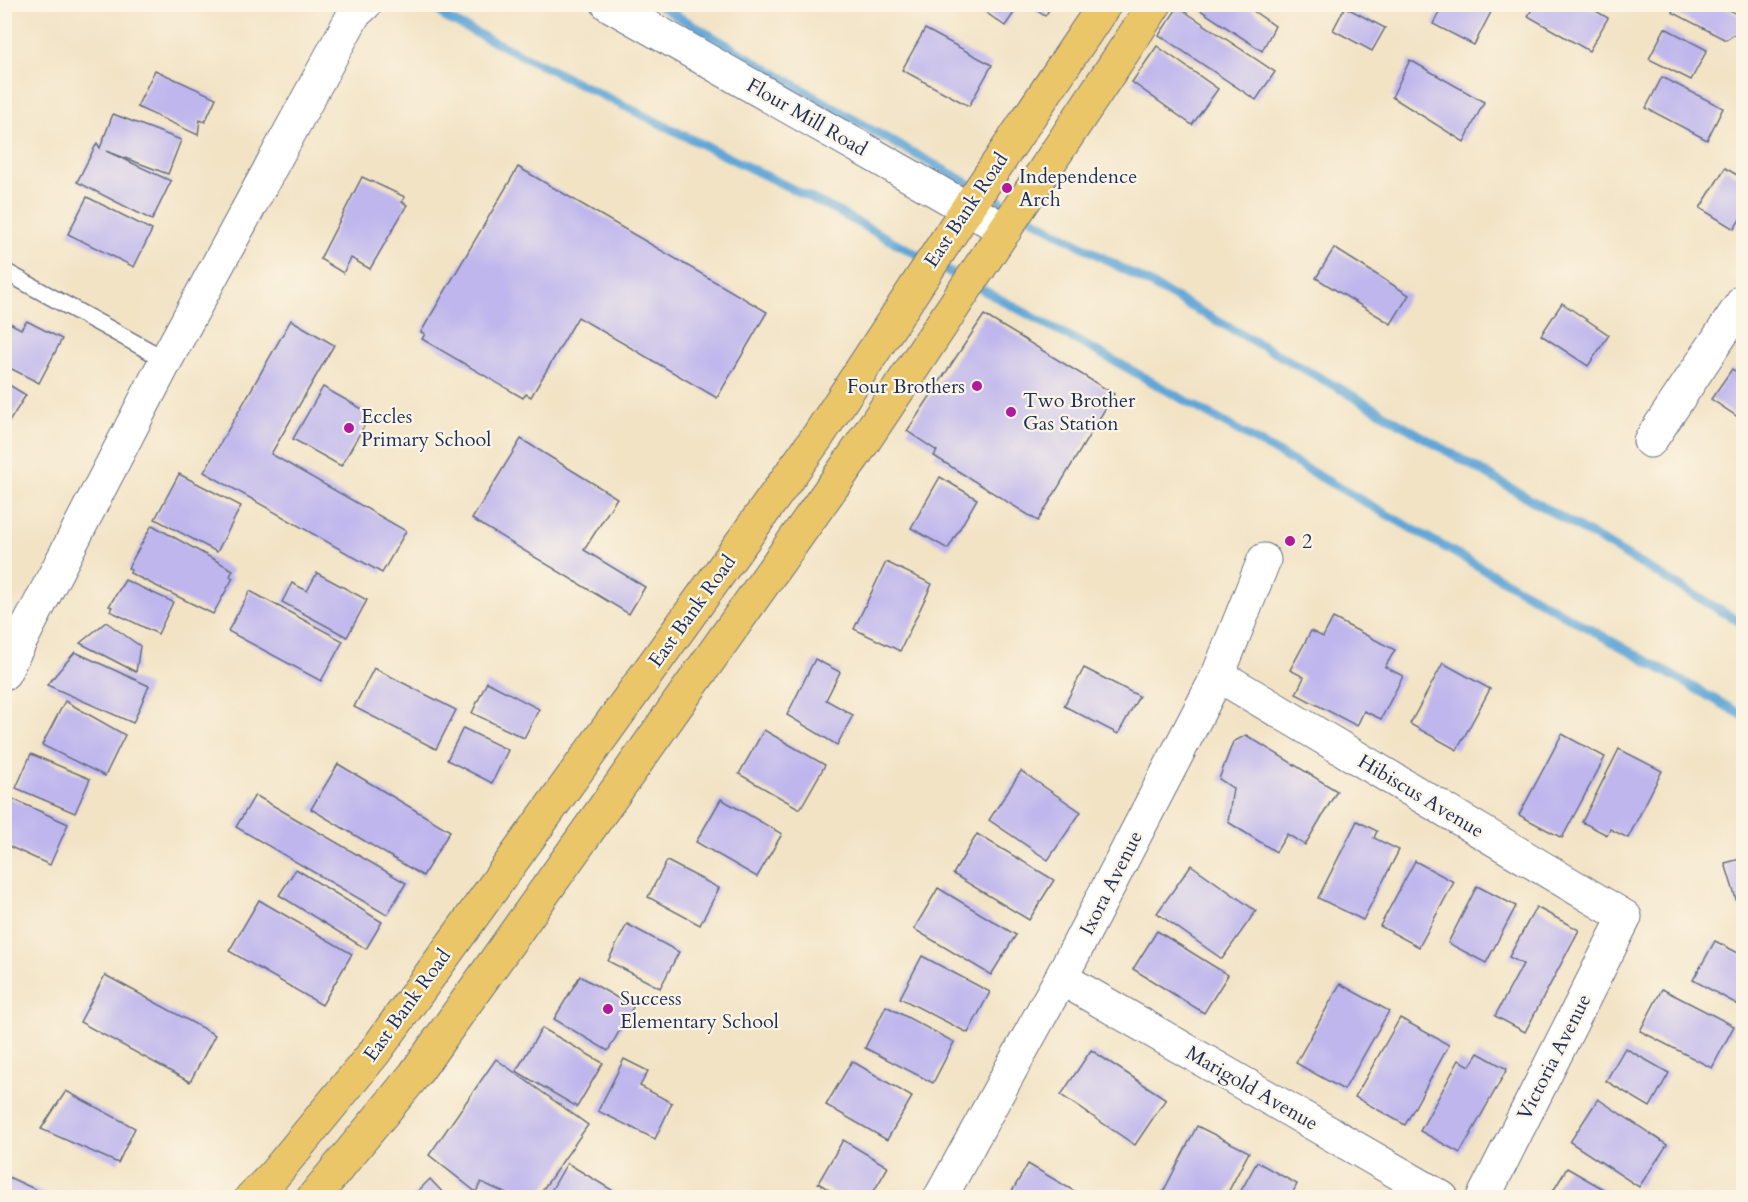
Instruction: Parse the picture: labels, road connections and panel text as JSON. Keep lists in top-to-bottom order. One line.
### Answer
{"streets":{"main road":["East Bank Road"],"street":["Flour Mill Road","Hibiscus Avenue","Ixora Avenue","Victoria Avenue","Marigold Avenue"]},"crossings":[["Flour Mill Road","East Bank Road"],["Hibiscus Avenue","Ixora Avenue"],["Hibiscus Avenue","Victoria Avenue"],["Ixora Avenue","Marigold Avenue"]],"places":["Independence Arch","Four Brothers","Two Brother Gas Station","Eccles Primary School","2","Success Elementary School"]}
